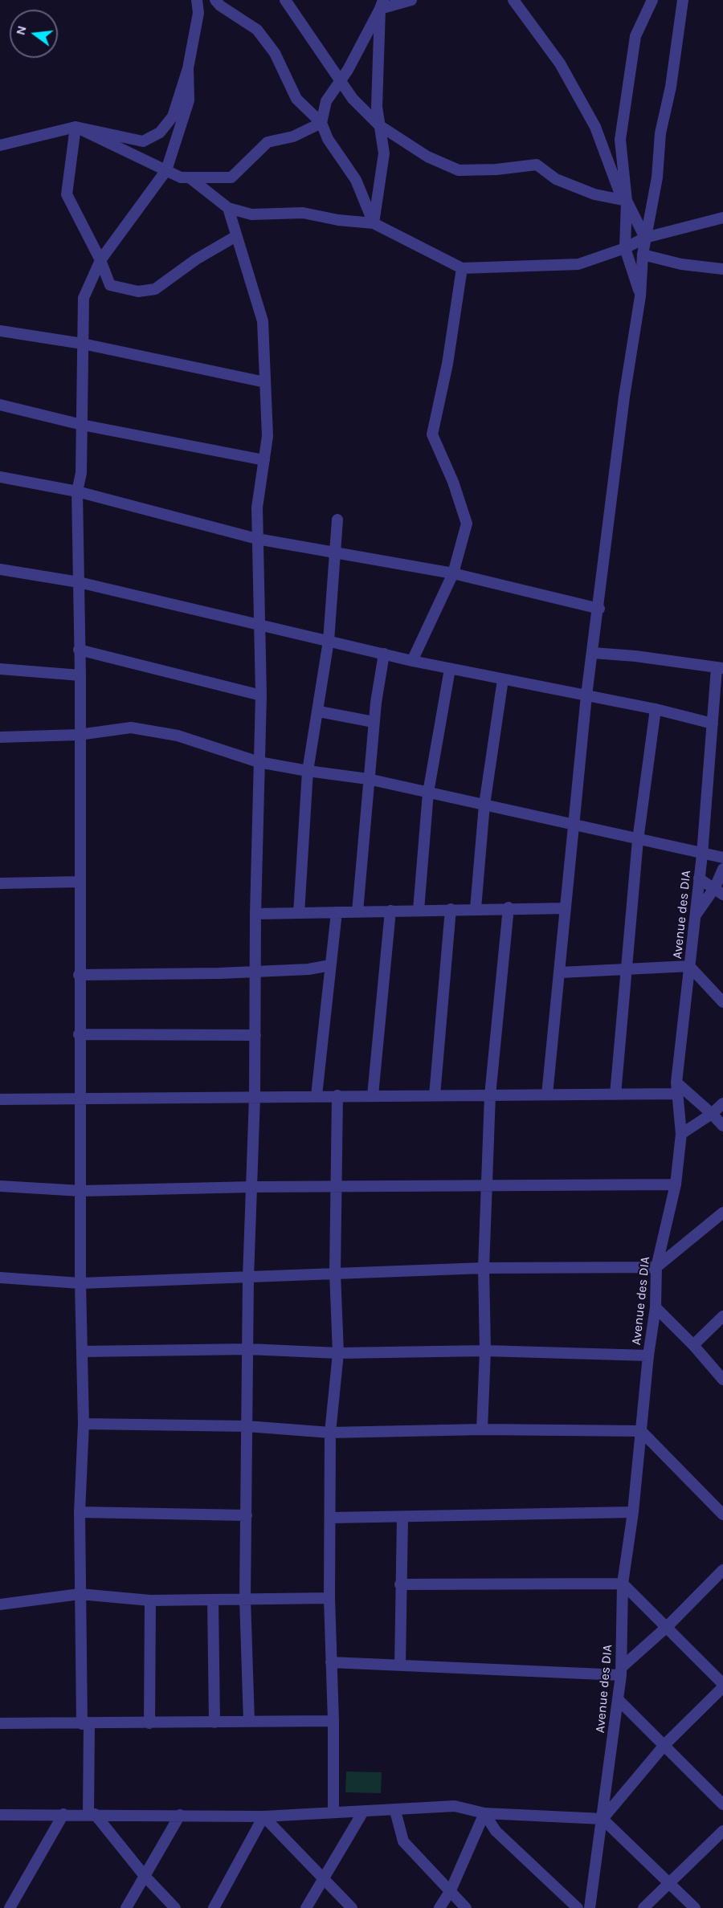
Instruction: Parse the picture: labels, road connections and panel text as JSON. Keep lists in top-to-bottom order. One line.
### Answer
{"streets":{"street":["Avenue des DIA"]},"north":"left"}
